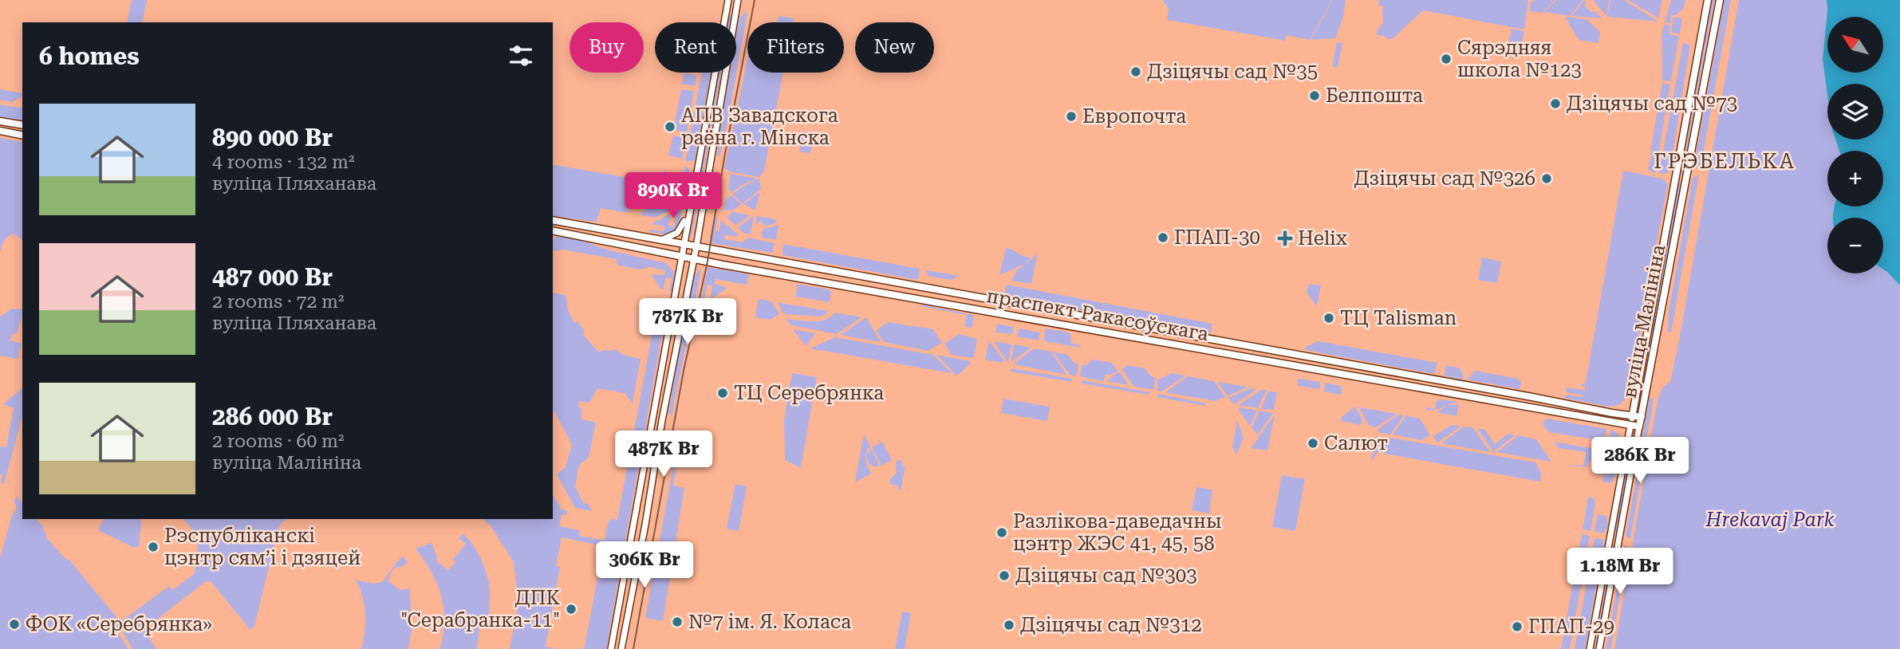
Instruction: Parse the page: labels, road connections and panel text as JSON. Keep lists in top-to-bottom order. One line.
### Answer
{"streets":{"main road":["праспект Ракасоўскага","вуліца Малініна"]},"crossings":[["праспект Ракасоўскага","вуліца Малініна"]],"districts":["ГРЭБЕЛЬКА"],"parks":["Hrekavaj Park"],"places":{"other":["Сярэдняя школа №123","Дзіцячы сад №35","Белпошта","Дзіцячы сад №73","Европочта","АПВ Завадскога раёна г. Мінска","Дзіцячы сад №326","ГПАП-30","ТЦ Talisman","ТЦ Серебрянка","Салют","Разлікова-даведачны цэнтр ЖЭС 41, 45, 58","Рэспубліканскі цэнтр сямʼі і дзяцей","Дзіцячы сад №303","ДПК \"Серабранка-11\"","№7 ім. Я. Коласа","ФОК «Серебрянка»","Дзіцячы сад №312","ГПАП-29"],"health":["Helix"]},"north":"top left","page":{"map_buttons":["+","−"],"chip":["Buy","Rent","Filters","New"],"heading":"6 homes","list":[{"name":"890 000 Br","note":"4 rooms · 132 m² · вуліца Пляханава"},{"name":"487 000 Br","note":"2 rooms · 72 m² · вуліца Пляханава"},{"name":"286 000 Br","note":"2 rooms · 60 m² · вуліца Малініна"}],"price":["890K Br","787K Br","487K Br","286K Br","306K Br","1.18M Br"]}}
